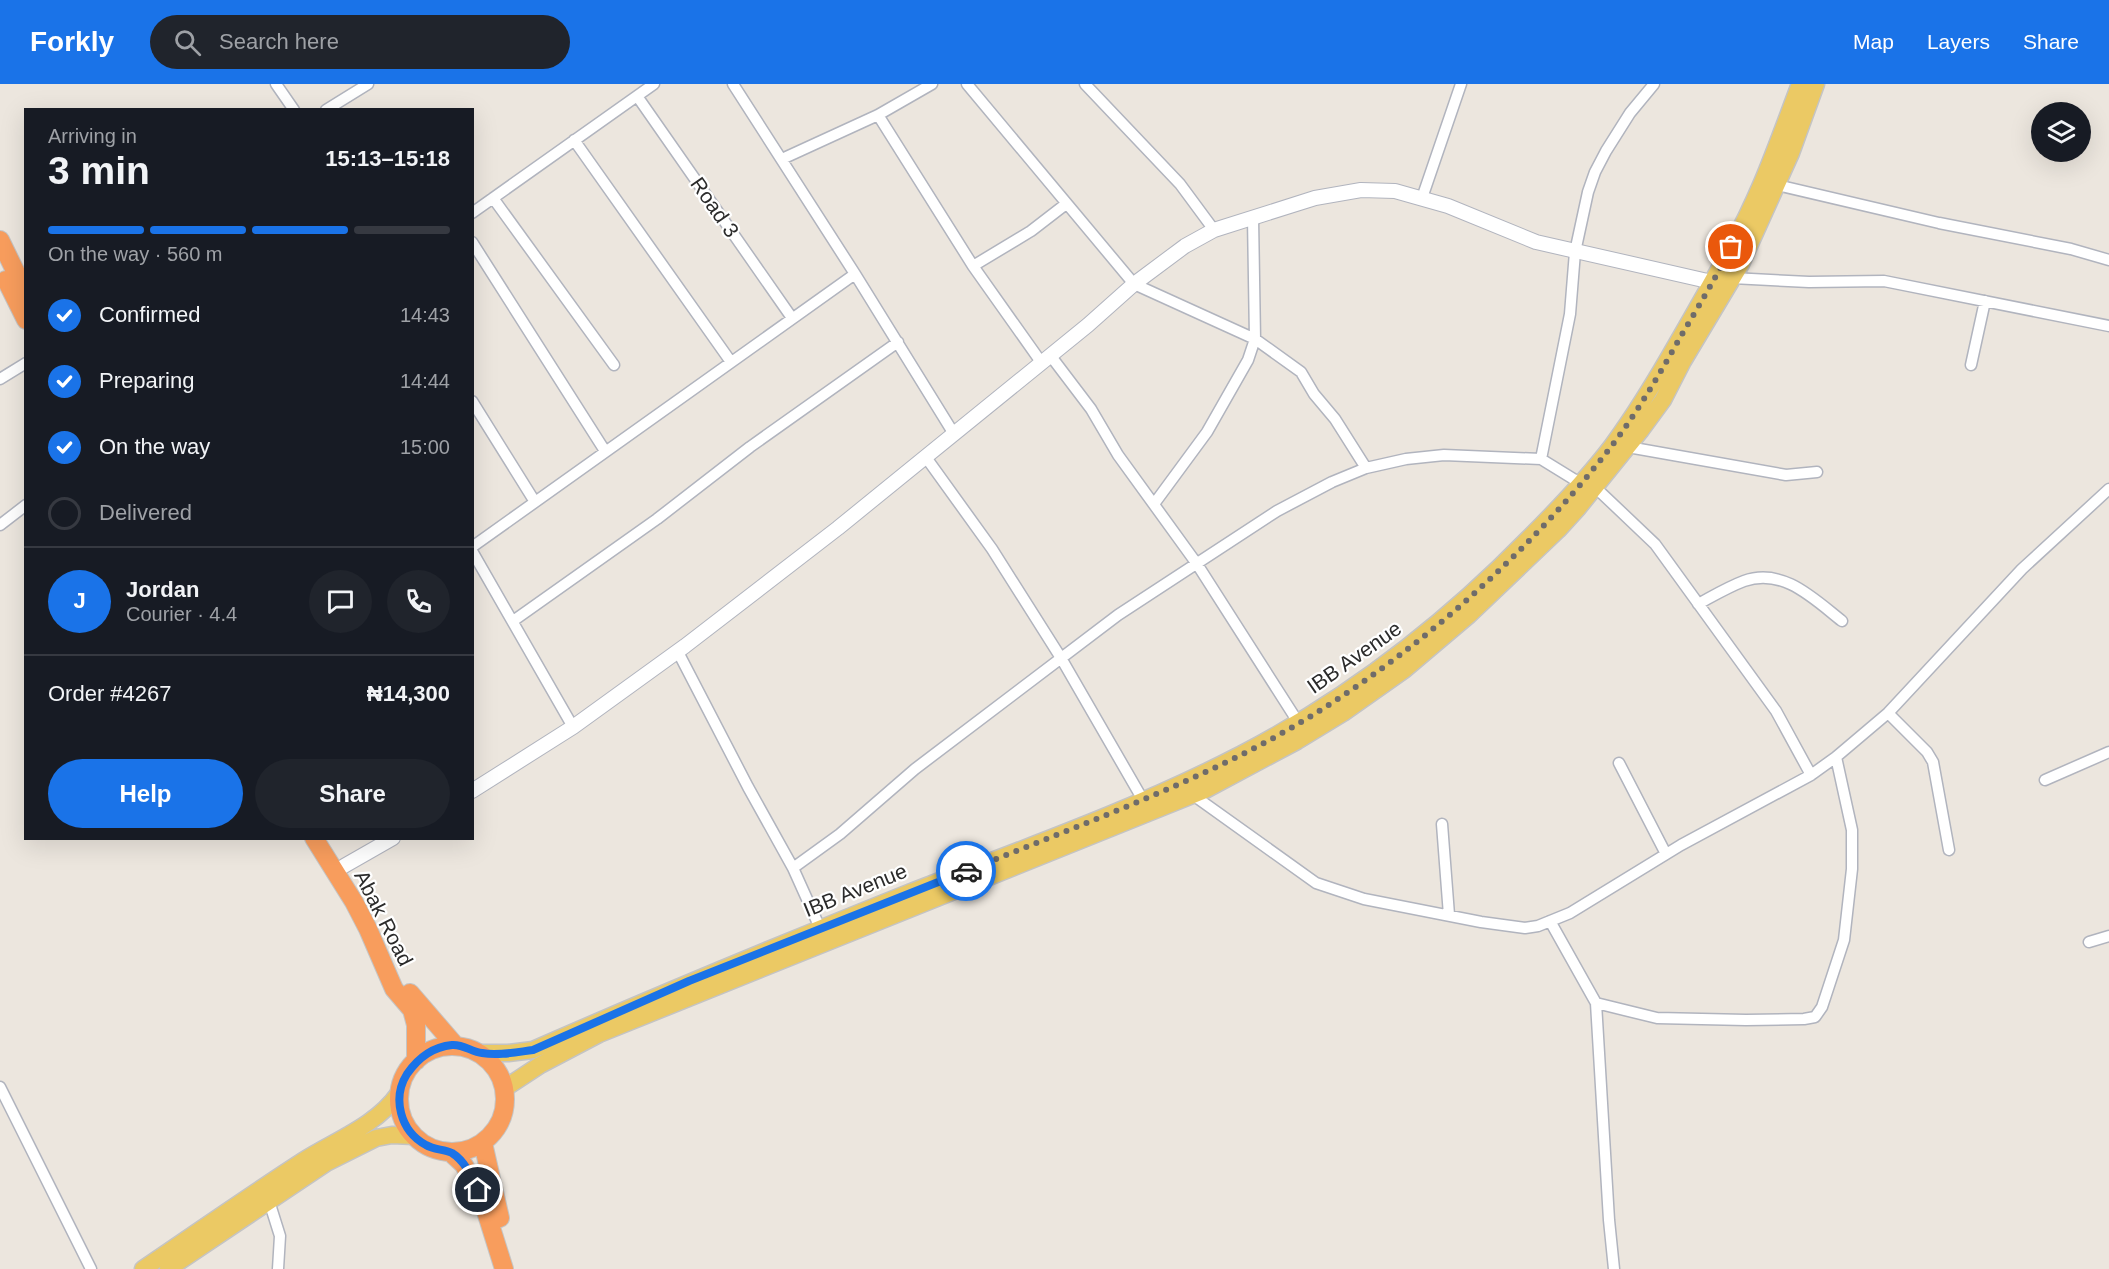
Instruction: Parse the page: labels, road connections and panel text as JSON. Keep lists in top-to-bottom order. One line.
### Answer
{"streets":{"highway":["Abak Road"],"main road":["IBB Avenue"],"street":["Road 3"]},"page":{"header":"Forkly","search":"Search here","nav":["Map","Layers","Share"],"heading":["3 min","Arriving in","15:13–15:18"],"panel":["Jordan","Courier · 4.4","Order #4267","₦14,300"],"bar":"On the way · 560 m","list":[["Confirmed","14:43"],["Preparing","14:44"],["On the way","15:00"],"Delivered"],"round":"J","buttons":["Help","Share"]}}
